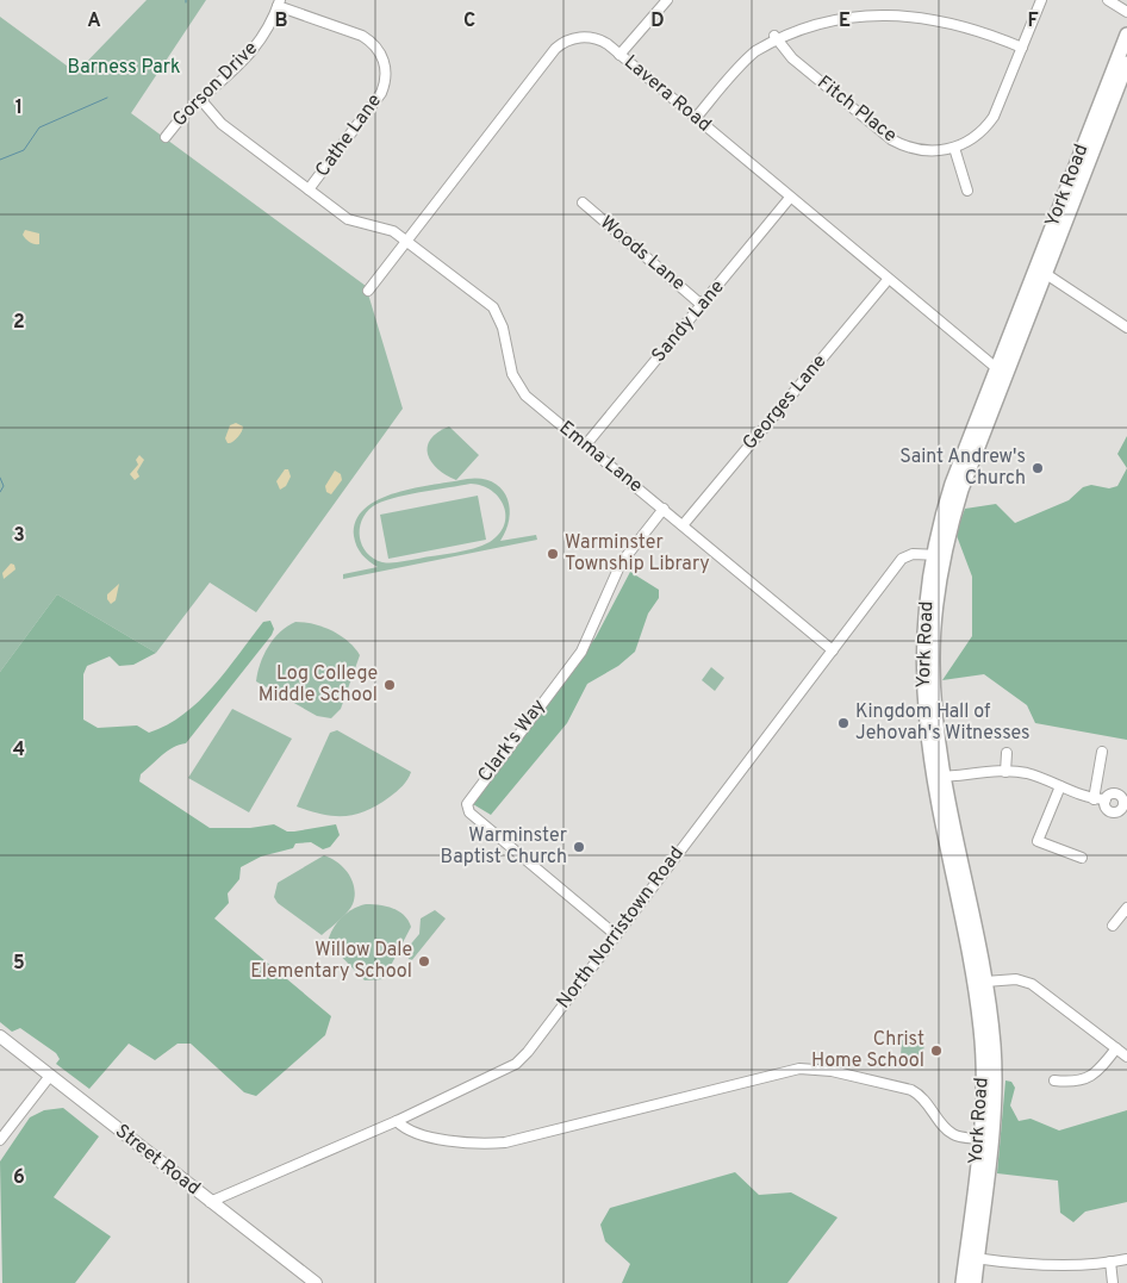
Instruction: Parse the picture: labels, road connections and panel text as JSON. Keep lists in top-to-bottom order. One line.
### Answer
{"streets":{"highway":["York Road"],"main road":["Street Road"],"street":["Gorson Drive","Lavera Road","Fitch Place","Cathe Lane","Woods Lane","Sandy Lane","Georges Lane","Emma Lane","Clark's Way","North Norristown Road"]},"crossings":[["Gorson Drive","Cathe Lane"],["Gorson Drive","Emma Lane"],["Lavera Road","York Road"],["Lavera Road","Sandy Lane"],["Lavera Road","Georges Lane"],["Lavera Road","Emma Lane"],["Cathe Lane","Emma Lane"],["York Road","North Norristown Road"],["Woods Lane","Sandy Lane"],["Sandy Lane","Emma Lane"],["Georges Lane","Emma Lane"],["Emma Lane","Clark's Way"],["Emma Lane","North Norristown Road"],["Clark's Way","North Norristown Road"],["North Norristown Road","Street Road"]],"parks":["Barness Park"],"places":["Saint Andrew's Church","Warminster Township Library","Log College Middle School","Kingdom Hall of Jehovah's Witnesses","Warminster Baptist Church","Willow Dale Elementary School","Christ Home School"],"grid":{"columns":["A","B","C","D","E","F"],"rows":["1","2","3","4","5","6"]}}
